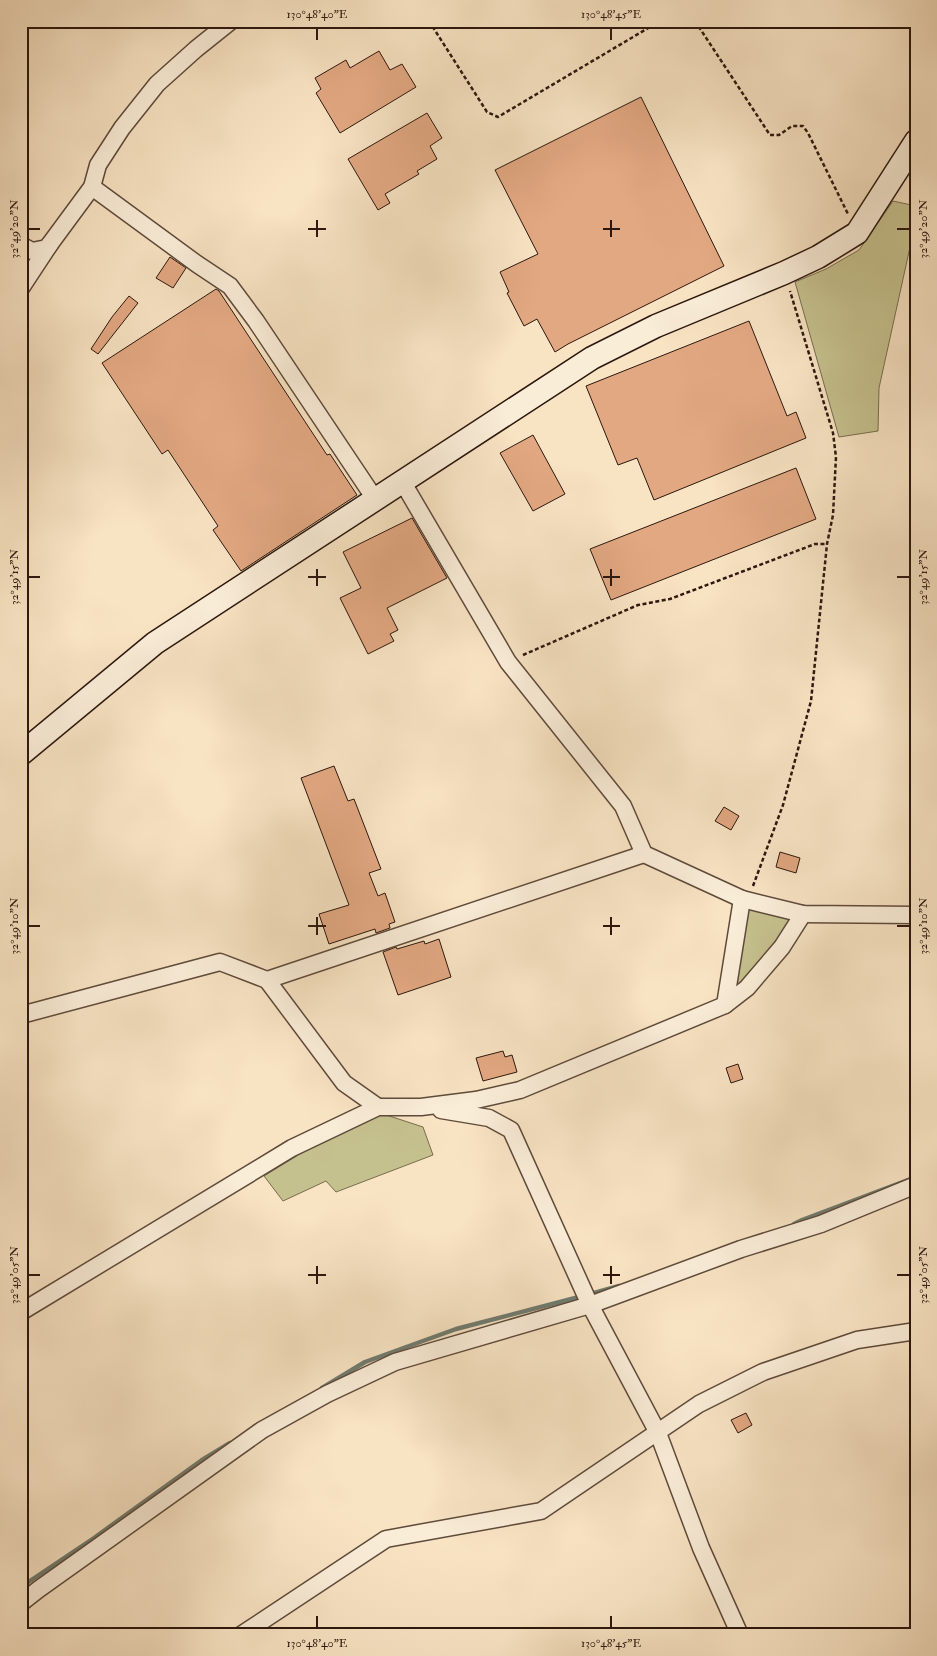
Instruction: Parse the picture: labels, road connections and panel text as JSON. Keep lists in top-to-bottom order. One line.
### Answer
{"coordinates":["130°48'40\"E","130°48'45\"E","32°49'20\"N","32°49'15\"N","32°49'10\"N","32°49'05\"N"]}
